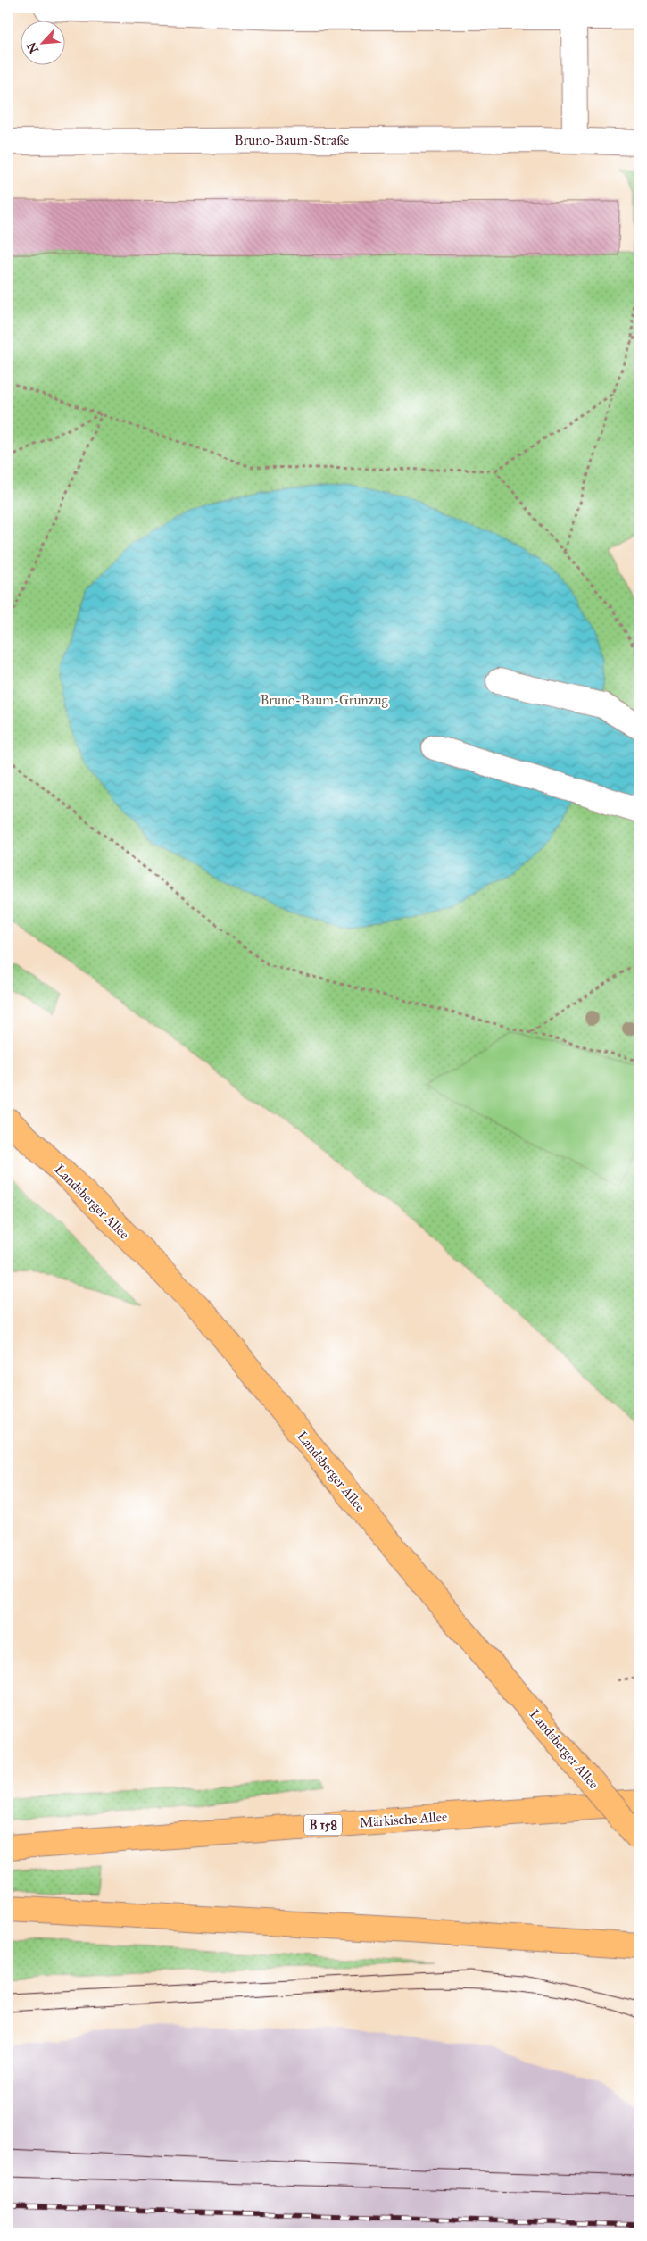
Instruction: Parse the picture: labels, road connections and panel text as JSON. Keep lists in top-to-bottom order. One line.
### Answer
{"streets":{"main road":["Landsberger Allee","Märkische Allee","B 158"],"street":["Bruno-Baum-Straße"]},"parks":["Bruno-Baum-Grünzug"],"north":"bottom left"}
